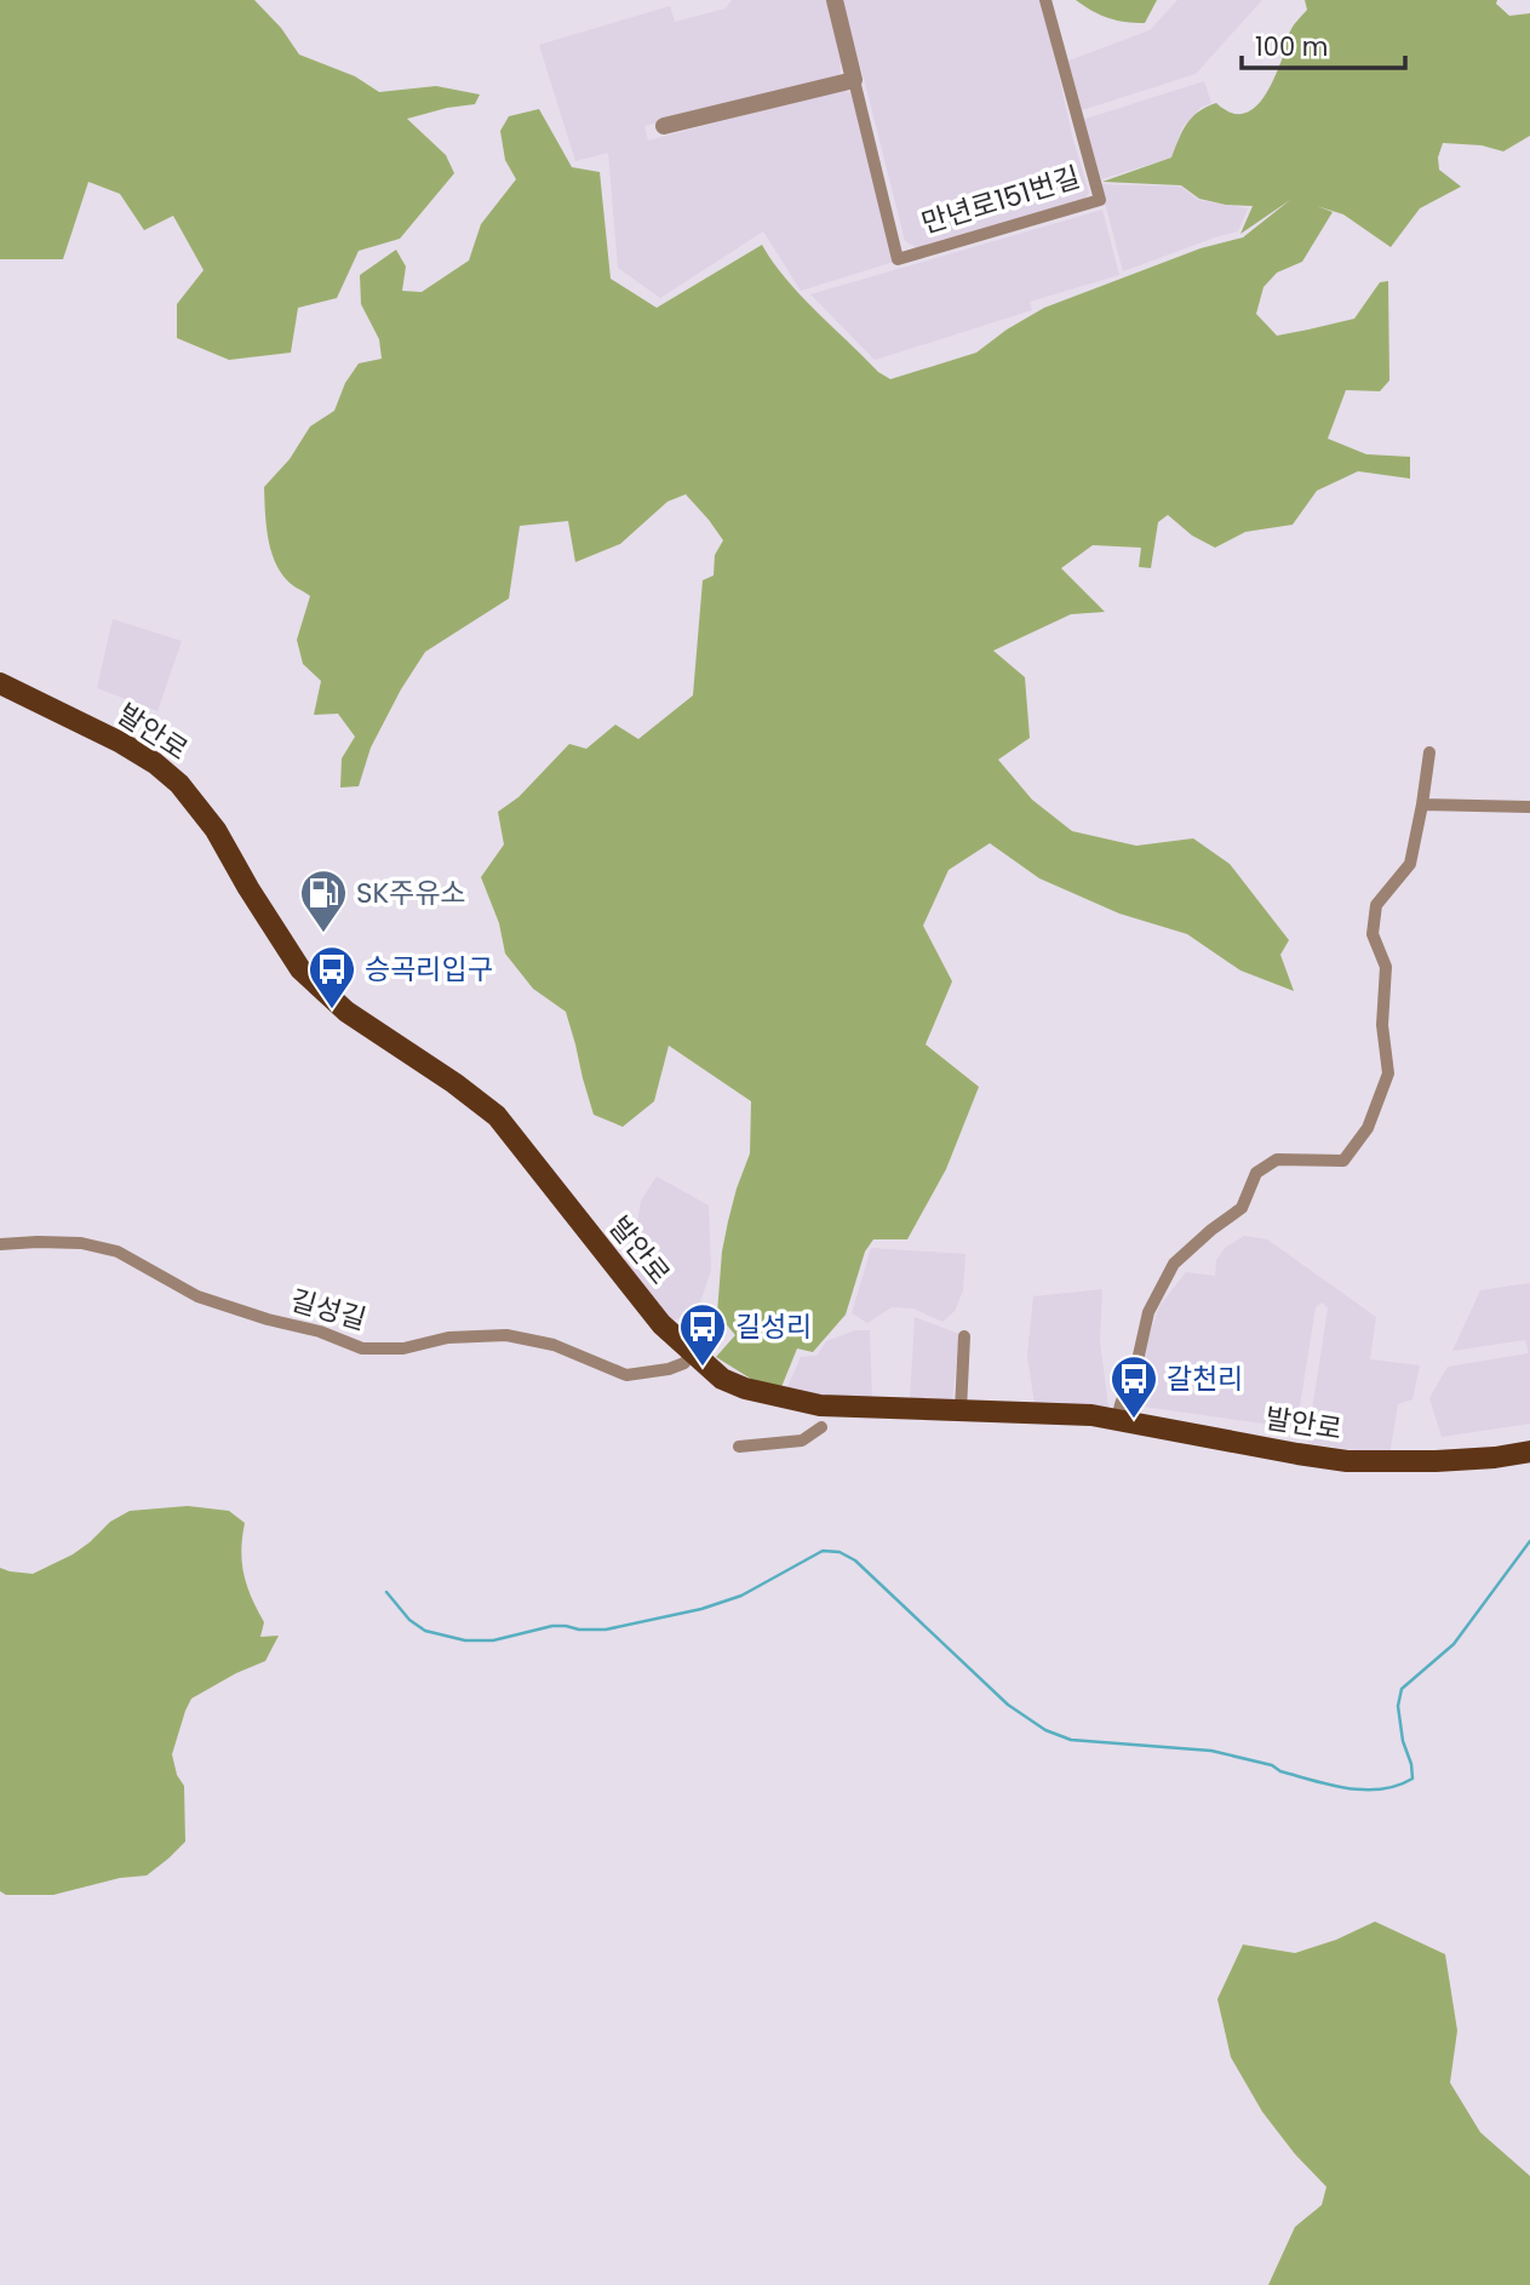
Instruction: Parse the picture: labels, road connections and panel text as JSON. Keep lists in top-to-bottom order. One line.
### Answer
{"streets":{"main road":["발안로"],"street":["만년로151번길","길성길"]},"crossings":[["발안로","길성길"]],"places":{"fuel station":["SK주유소"],"bus stop":["승곡리입구","길성리","갈천리"]},"scale_bar":"100 m"}
